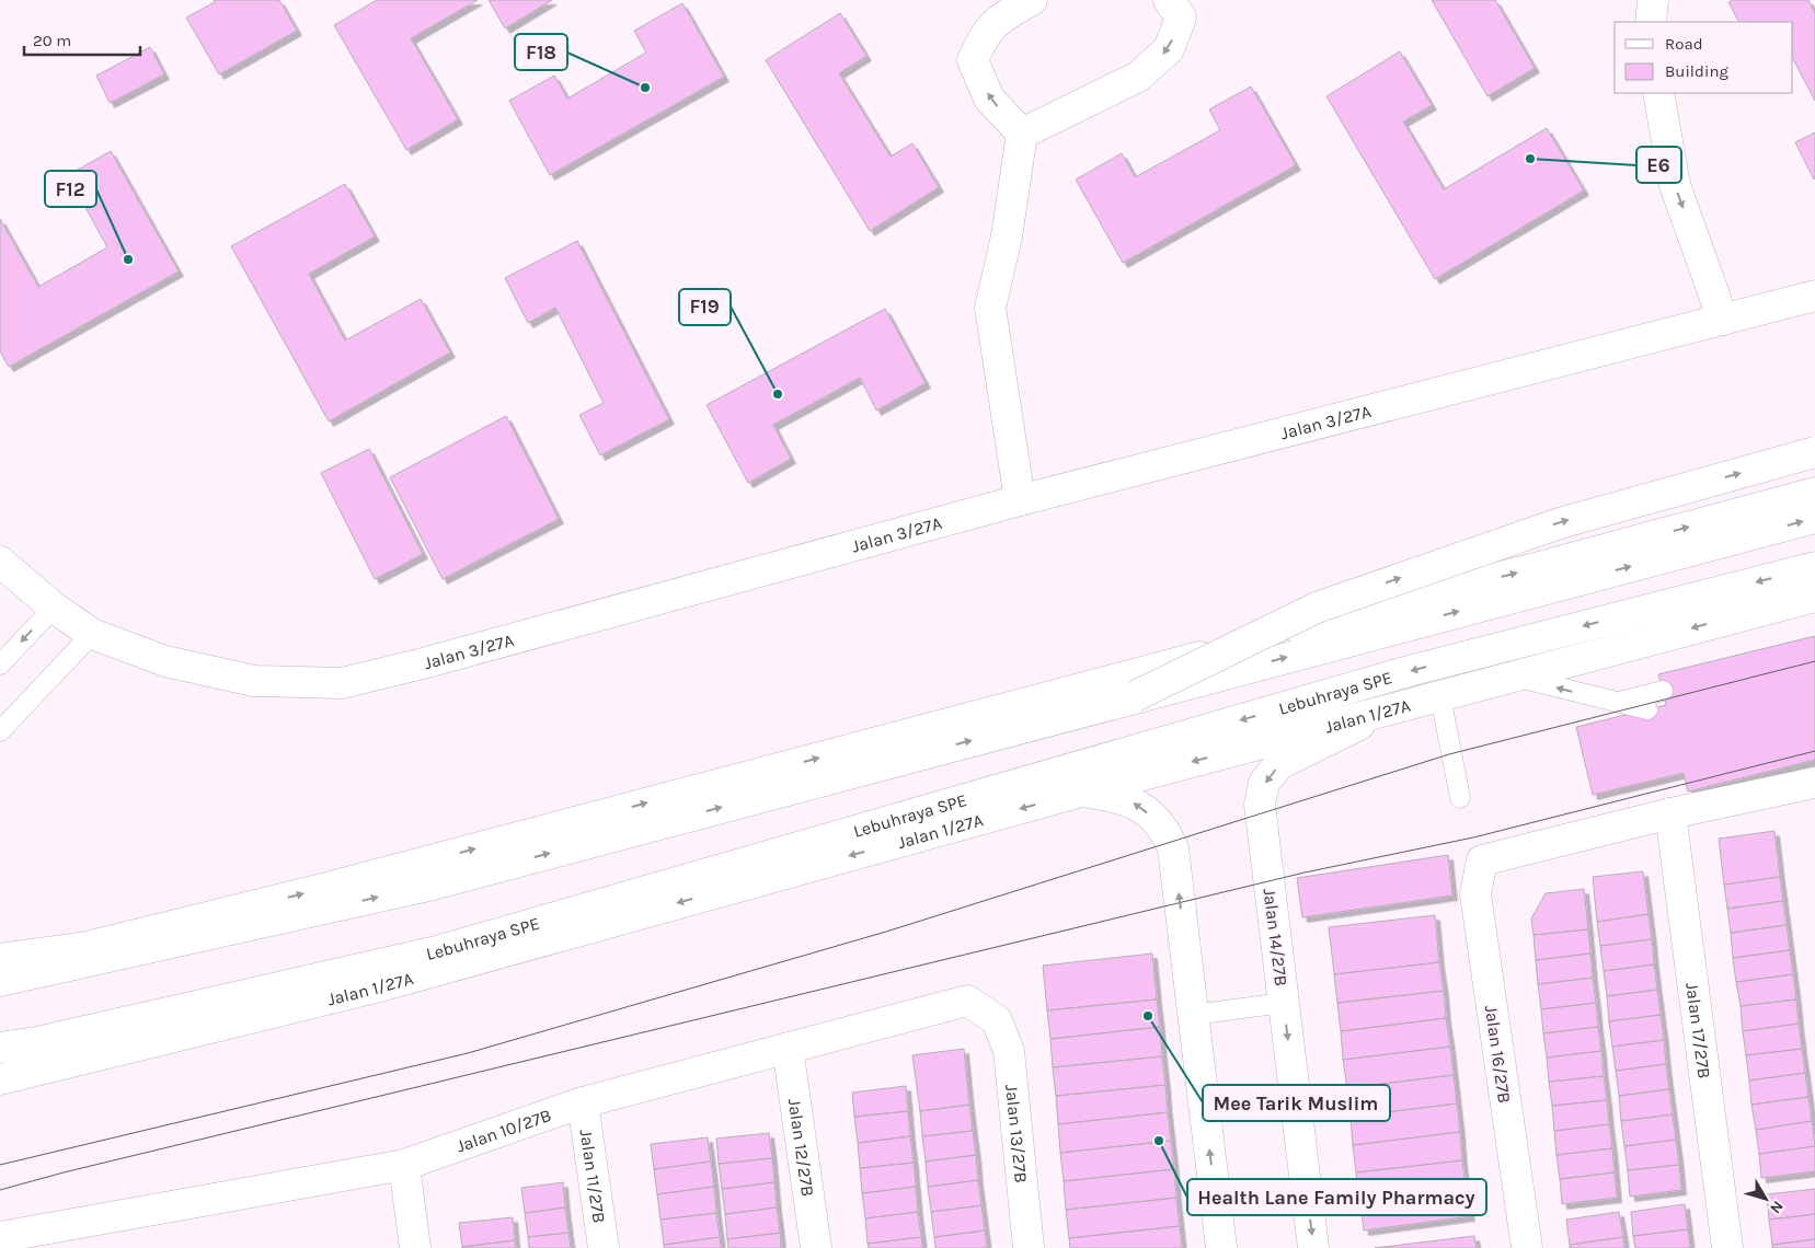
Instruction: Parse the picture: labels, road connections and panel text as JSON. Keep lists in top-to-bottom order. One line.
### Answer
{"streets":{"main road":["Jalan 3/27A","Lebuhraya SPE","Jalan 1/27A","Jalan 14/27B","Jalan 17/27B","Jalan 16/27B","Jalan 10/27B","Jalan 13/27B","Jalan 12/27B","Jalan 11/27B"]},"crossings":[["Jalan 1/27A","Jalan 14/27B"],["Jalan 17/27B","Jalan 16/27B"],["Jalan 10/27B","Jalan 13/27B"],["Jalan 10/27B","Jalan 12/27B"],["Jalan 10/27B","Jalan 11/27B"]],"places":["F18","E6","F12","F19","Mee Tarik Muslim","Health Lane Family Pharmacy"],"legend":["Road","Building"],"scale_bar":"20 m","north":"bottom right"}
